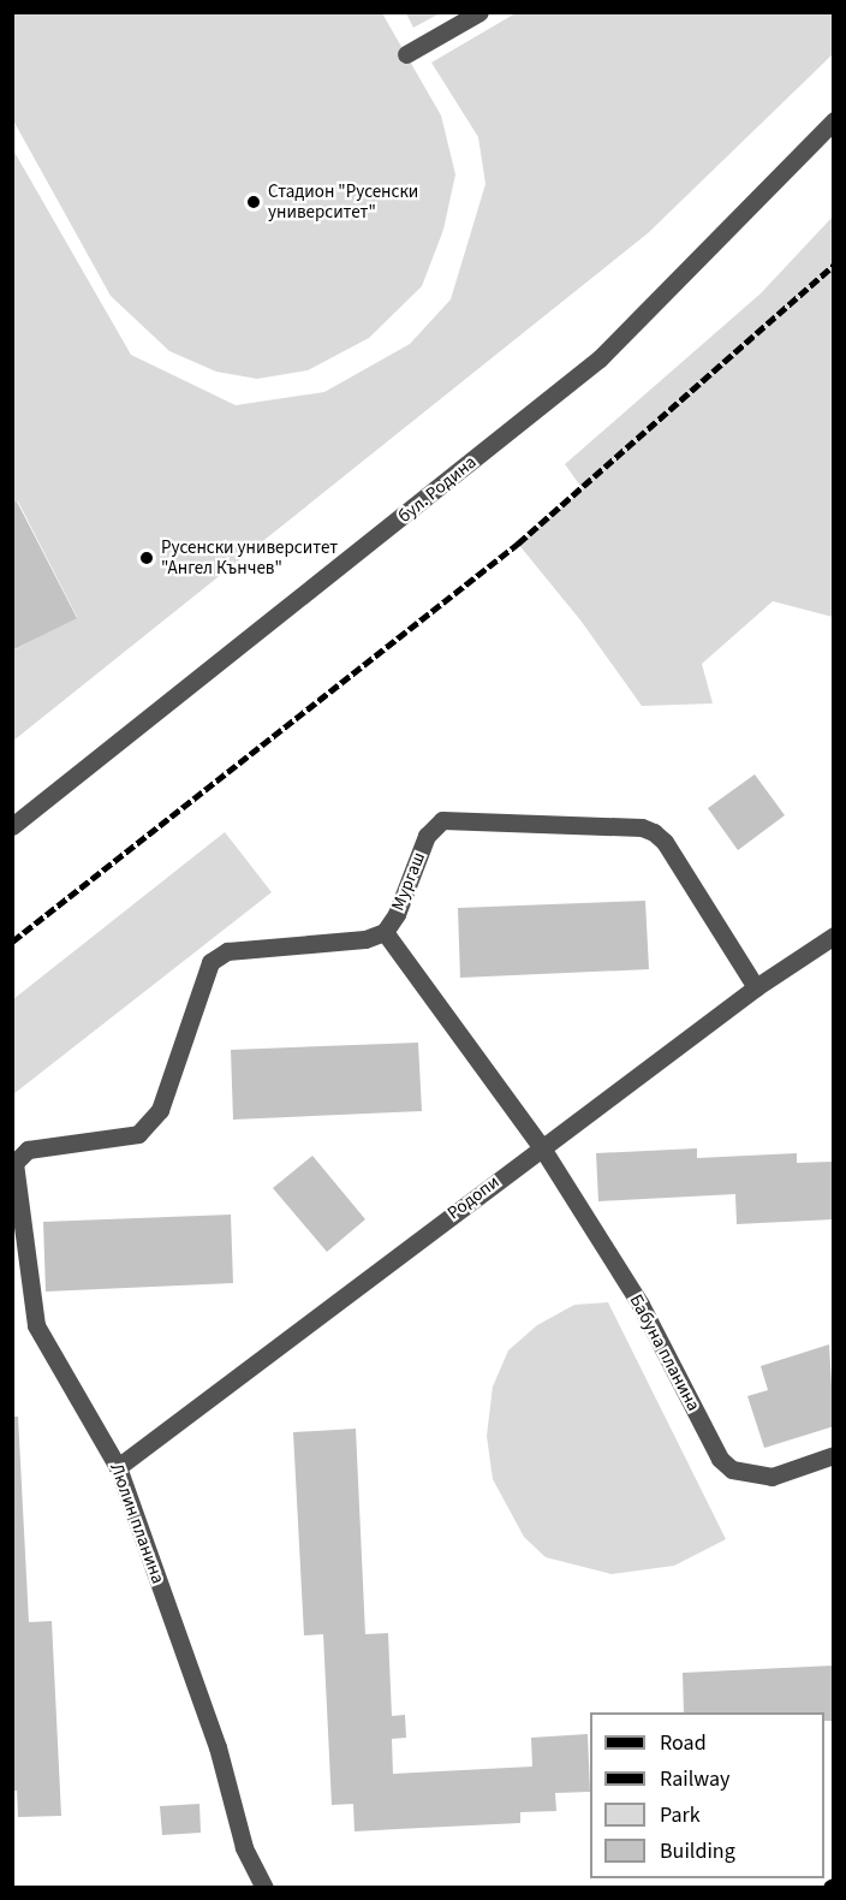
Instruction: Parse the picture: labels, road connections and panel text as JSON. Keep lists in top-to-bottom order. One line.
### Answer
{"streets":{"street":["бул. Родина","Мургаш","Родопи","Бабуна планина","Люлин планина"]},"crossings":[["Мургаш","Родопи"],["Мургаш","Бабуна планина"],["Мургаш","Люлин планина"],["Родопи","Бабуна планина"],["Родопи","Люлин планина"]],"places":["Стадион \"Русенски университет\"","Русенски университет \"Ангел Кънчев\""],"legend":["Road","Railway","Park","Building"]}
